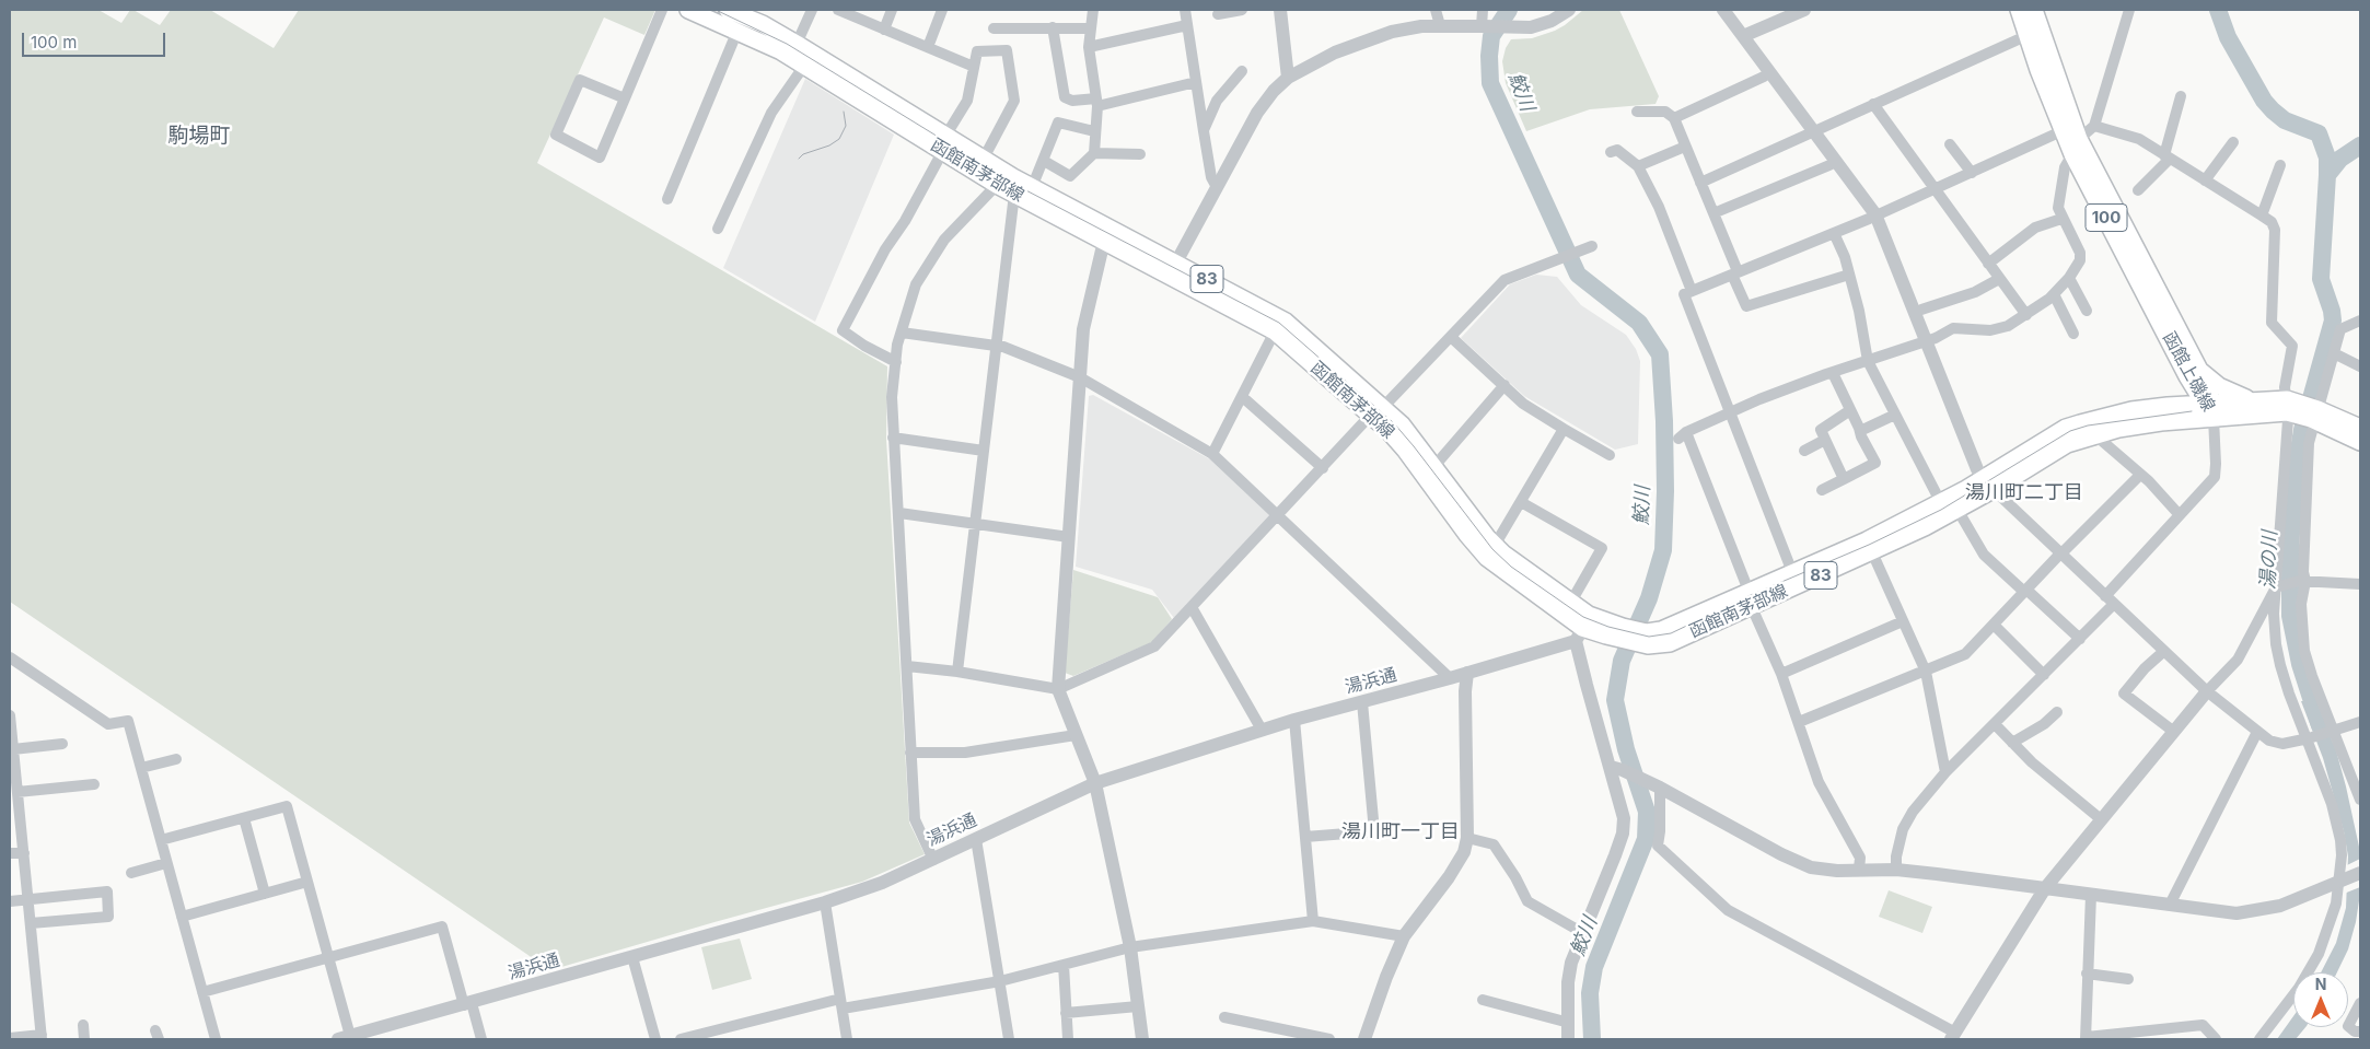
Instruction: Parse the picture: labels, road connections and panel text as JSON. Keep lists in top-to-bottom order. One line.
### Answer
{"streets":{"main road":["函館南茅部線","100","83","函館上磯線"],"street":["湯浜通"]},"crossings":[["函館南茅部線","83"],["函館南茅部線","湯浜通"],["83","函館上磯線"]],"districts":["駒場町","湯川町二丁目","湯川町一丁目"],"water":["鮫川","湯の川"],"scale_bar":"100 m","north":"top"}
